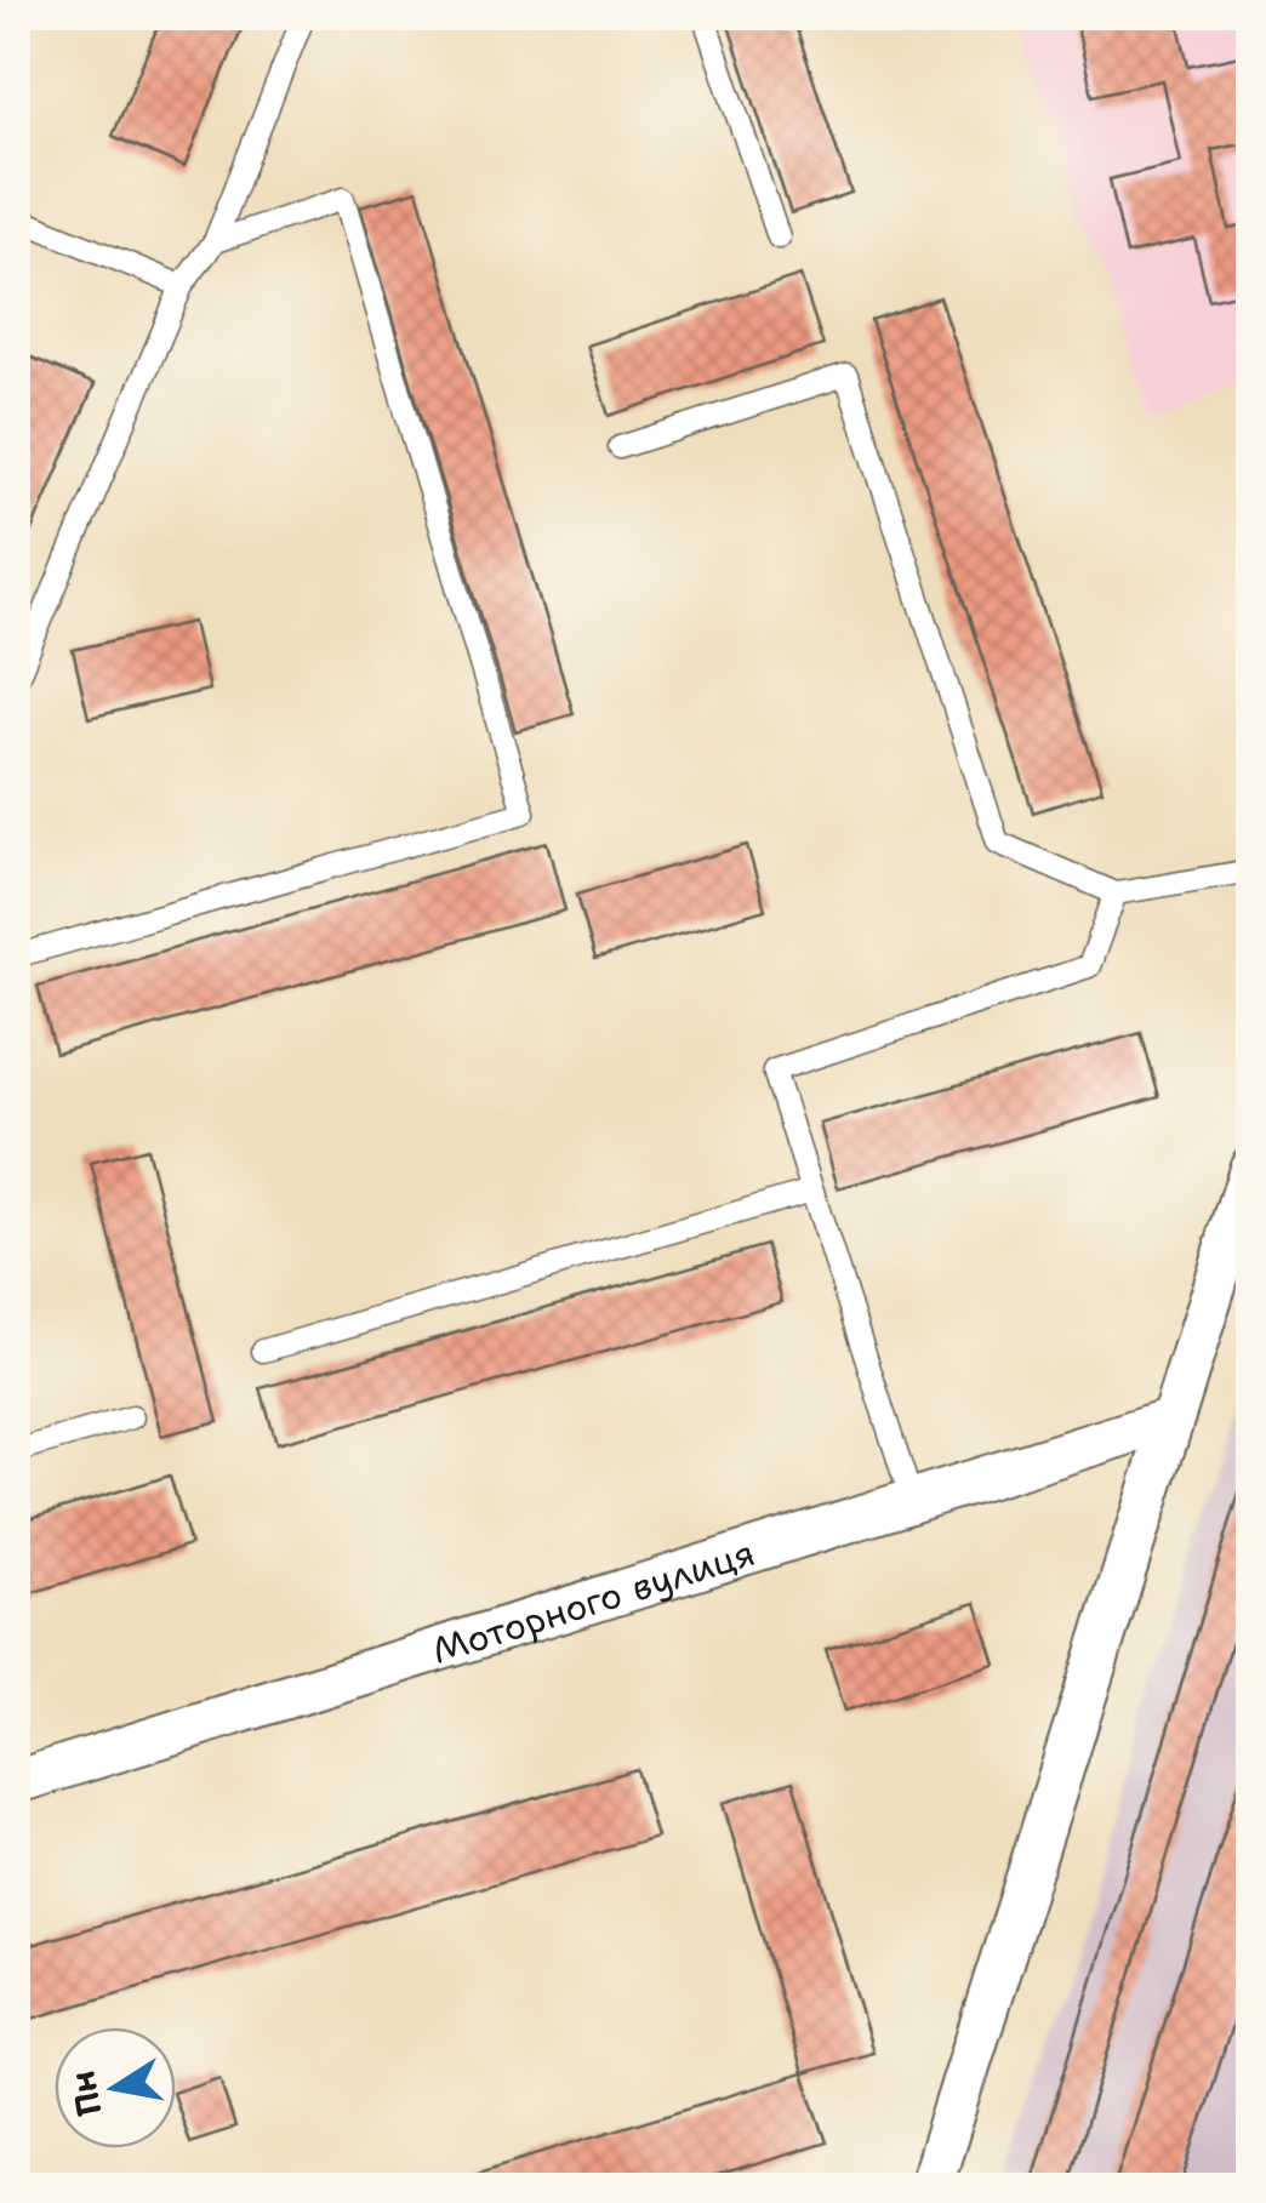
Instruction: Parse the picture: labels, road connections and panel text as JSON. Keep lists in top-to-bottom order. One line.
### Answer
{"streets":{"street":["Моторного вулиця"]},"north":"left"}
